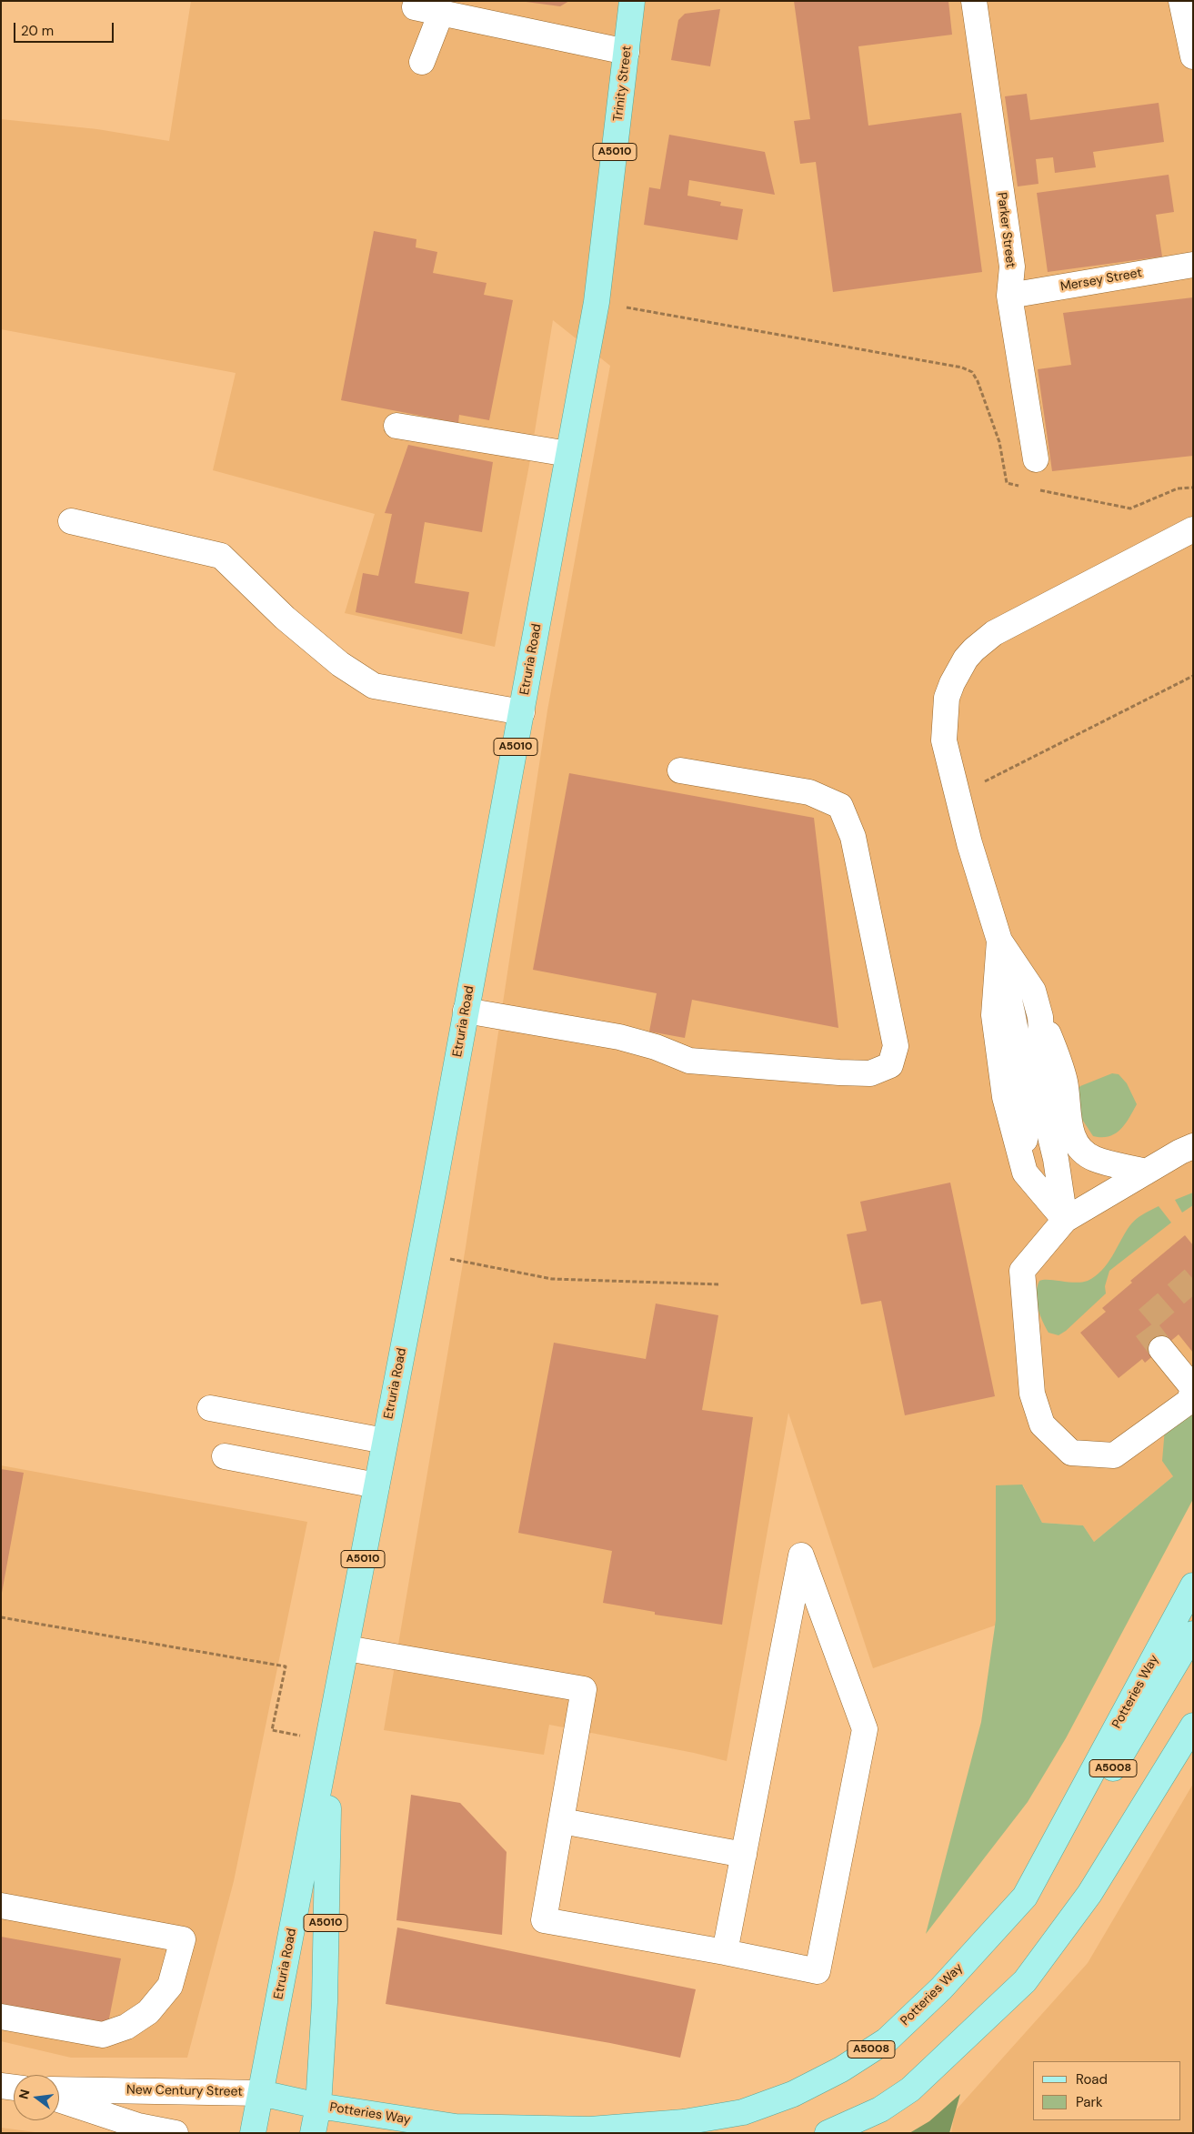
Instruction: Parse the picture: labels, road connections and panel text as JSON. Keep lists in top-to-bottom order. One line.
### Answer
{"streets":{"main road":["Trinity Street","A5010","Etruria Road","Potteries Way","A5008","New Century Street"],"street":["Parker Street","Mersey Street"]},"crossings":[["Trinity Street","Etruria Road"],["Parker Street","Mersey Street"],["Etruria Road","Potteries Way"],["Etruria Road","New Century Street"],["Potteries Way","A5008"],["Potteries Way","New Century Street"]],"legend":["Road","Park"],"scale_bar":"20 m","north":"left"}
